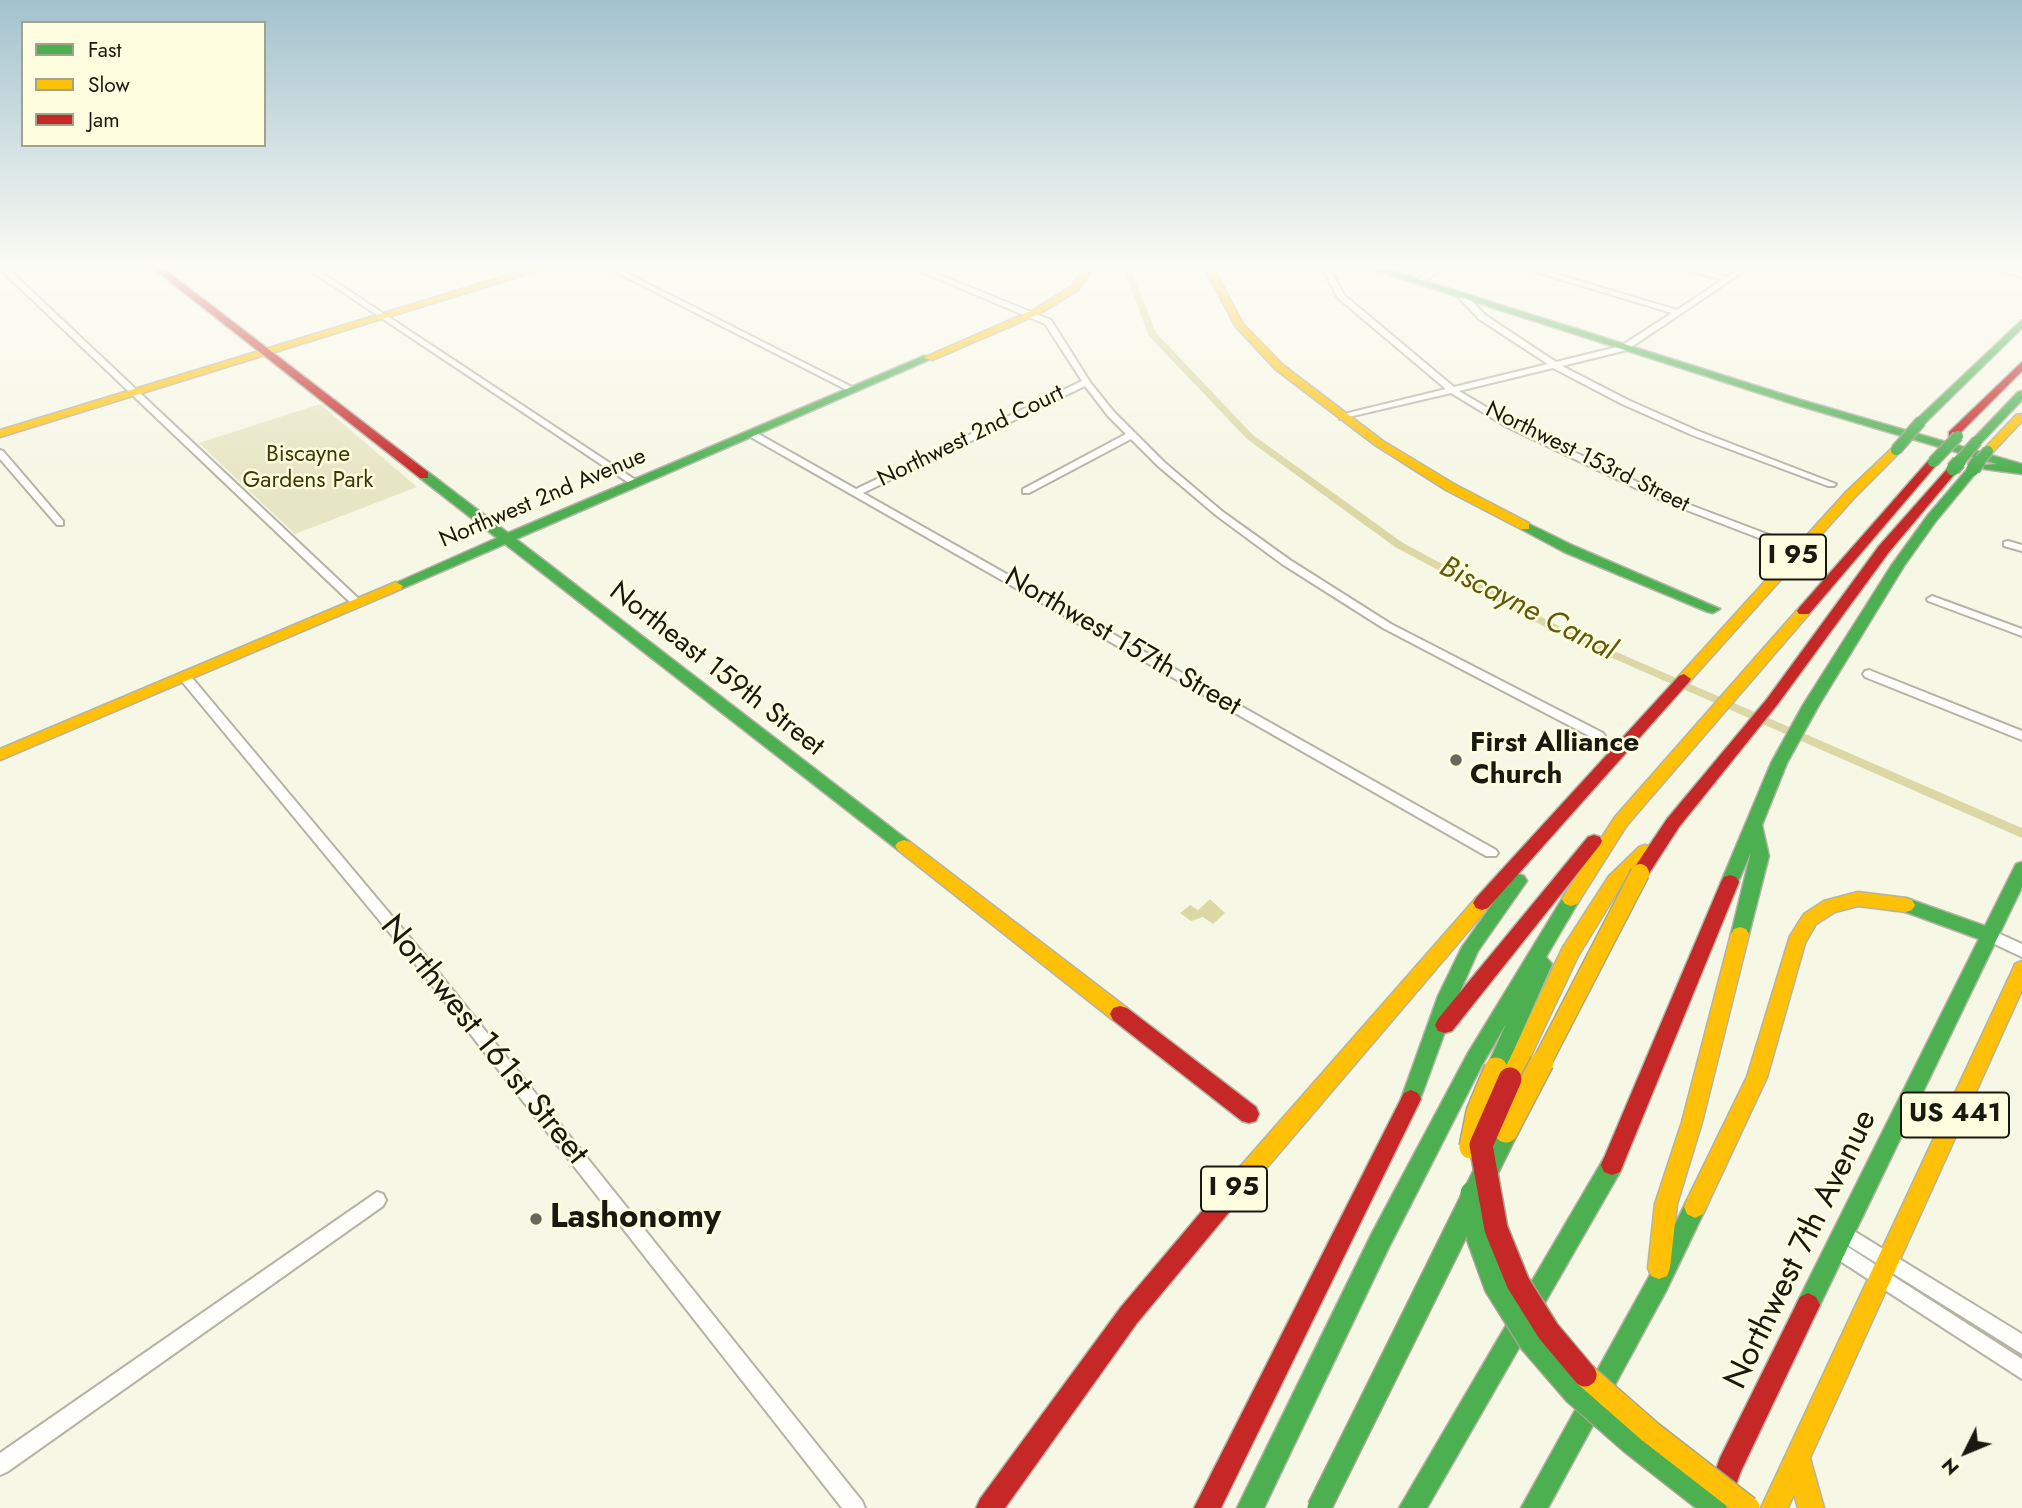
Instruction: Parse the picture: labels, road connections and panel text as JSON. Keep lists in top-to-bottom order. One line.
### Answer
{"streets":{"main road":["Northwest 2nd Avenue","I 95","Northeast 159th Street","US 441","Northwest 7th Avenue"],"street":["Northwest 2nd Court","Northwest 153rd Street","Northwest 157th Street","Northwest 161st Street"]},"crossings":[["Northwest 2nd Court","Northwest 157th Street"],["Northwest 2nd Avenue","Northwest 157th Street"],["Northwest 2nd Avenue","Northeast 159th Street"],["Northwest 2nd Avenue","Northwest 161st Street"]],"water":["Biscayne Canal"],"parks":["Biscayne Gardens Park"],"places":["First Alliance Church","Lashonomy"],"legend":["Fast","Slow","Jam"],"north":"bottom left"}
